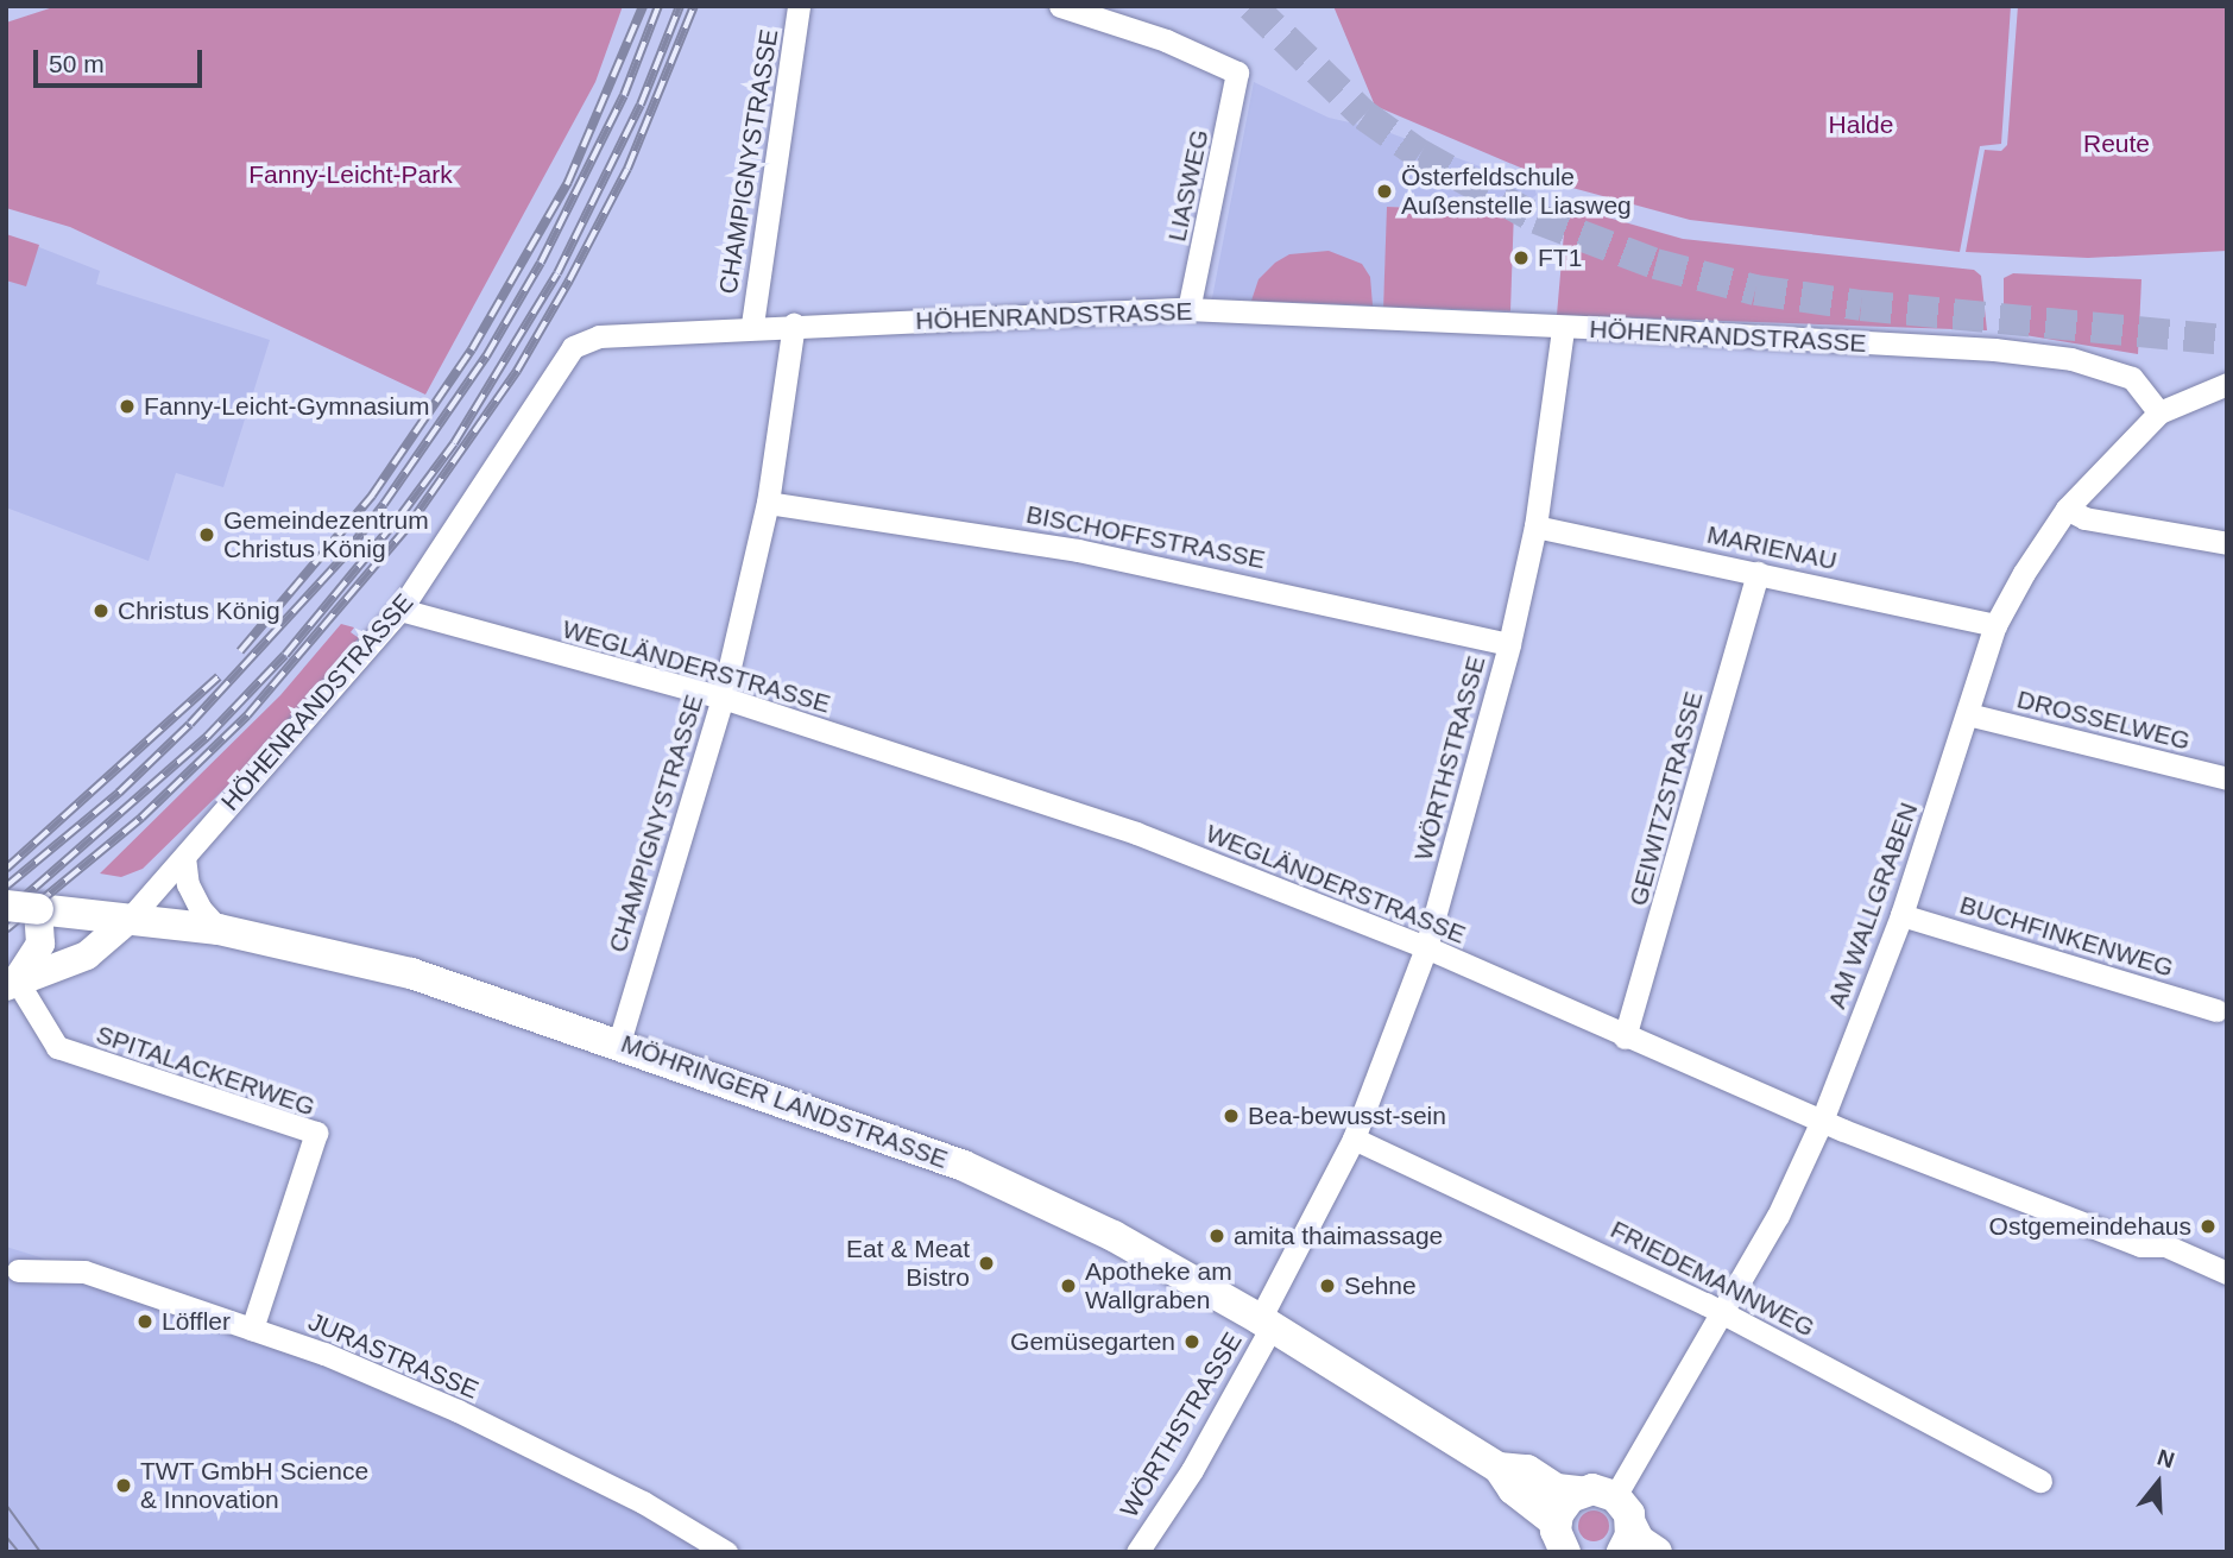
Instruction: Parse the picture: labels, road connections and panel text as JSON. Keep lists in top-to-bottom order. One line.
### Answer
{"streets":{"main road":["MÖHRINGER LANDSTRASSE"],"street":["CHAMPIGNYSTRASSE","LIASWEG","HÖHENRANDSTRASSE","BISCHOFFSTRASSE","MARIENAU","WEGLÄNDERSTRASSE","DROSSELWEG","WÖRTHSTRASSE","GEIWITZSTRASSE","AM WALLGRABEN","BUCHFINKENWEG","SPITALACKERWEG","FRIEDEMANNWEG","JURASTRASSE"]},"crossings":[["CHAMPIGNYSTRASSE","HÖHENRANDSTRASSE"],["CHAMPIGNYSTRASSE","BISCHOFFSTRASSE"],["CHAMPIGNYSTRASSE","WEGLÄNDERSTRASSE"],["CHAMPIGNYSTRASSE","MÖHRINGER LANDSTRASSE"],["LIASWEG","HÖHENRANDSTRASSE"],["HÖHENRANDSTRASSE","WEGLÄNDERSTRASSE"],["HÖHENRANDSTRASSE","WÖRTHSTRASSE"],["HÖHENRANDSTRASSE","AM WALLGRABEN"],["HÖHENRANDSTRASSE","SPITALACKERWEG"],["HÖHENRANDSTRASSE","MÖHRINGER LANDSTRASSE"],["BISCHOFFSTRASSE","WÖRTHSTRASSE"],["MARIENAU","WÖRTHSTRASSE"],["MARIENAU","GEIWITZSTRASSE"],["MARIENAU","AM WALLGRABEN"],["WEGLÄNDERSTRASSE","WÖRTHSTRASSE"],["WEGLÄNDERSTRASSE","GEIWITZSTRASSE"],["WEGLÄNDERSTRASSE","AM WALLGRABEN"],["DROSSELWEG","AM WALLGRABEN"],["WÖRTHSTRASSE","MÖHRINGER LANDSTRASSE"],["WÖRTHSTRASSE","FRIEDEMANNWEG"],["AM WALLGRABEN","BUCHFINKENWEG"],["AM WALLGRABEN","MÖHRINGER LANDSTRASSE"],["AM WALLGRABEN","FRIEDEMANNWEG"],["SPITALACKERWEG","JURASTRASSE"]],"parks":["Halde","Reute","Fanny-Leicht-Park"],"places":["Österfeldschule Außenstelle Liasweg","FT1","Fanny-Leicht-Gymnasium","Gemeindezentrum Christus König","Christus König","Bea-bewusst-sein","Ostgemeindehaus","amita thaimassage","Eat & Meat Bistro","Apotheke am Wallgraben","Sehne","Löffler","Gemüsegarten","TWT GmbH Science & Innovation"],"scale_bar":"50 m","north":"top"}
